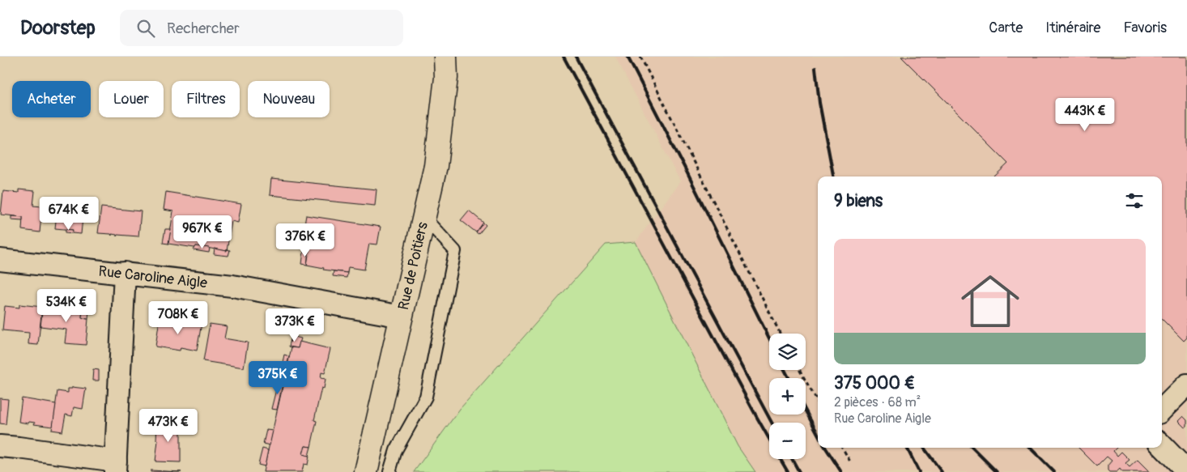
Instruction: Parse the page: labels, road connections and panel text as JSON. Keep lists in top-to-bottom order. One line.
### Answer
{"streets":{"street":["Rue de Poitiers","Rue Caroline Aigle"]},"crossings":[["Rue de Poitiers","Rue Caroline Aigle"]],"page":{"header":"Doorstep","search":"Rechercher","nav":["Carte","Itinéraire","Favoris"],"chip":["Acheter","Louer","Filtres","Nouveau"],"price":["443K €","674K €","967K €","376K €","534K €","708K €","373K €","375K €","473K €"],"heading":"9 biens","list":[{"name":"375 000 €","note":"2 pièces · 68 m² · Rue Caroline Aigle"}],"map_buttons":["+","−"]}}
